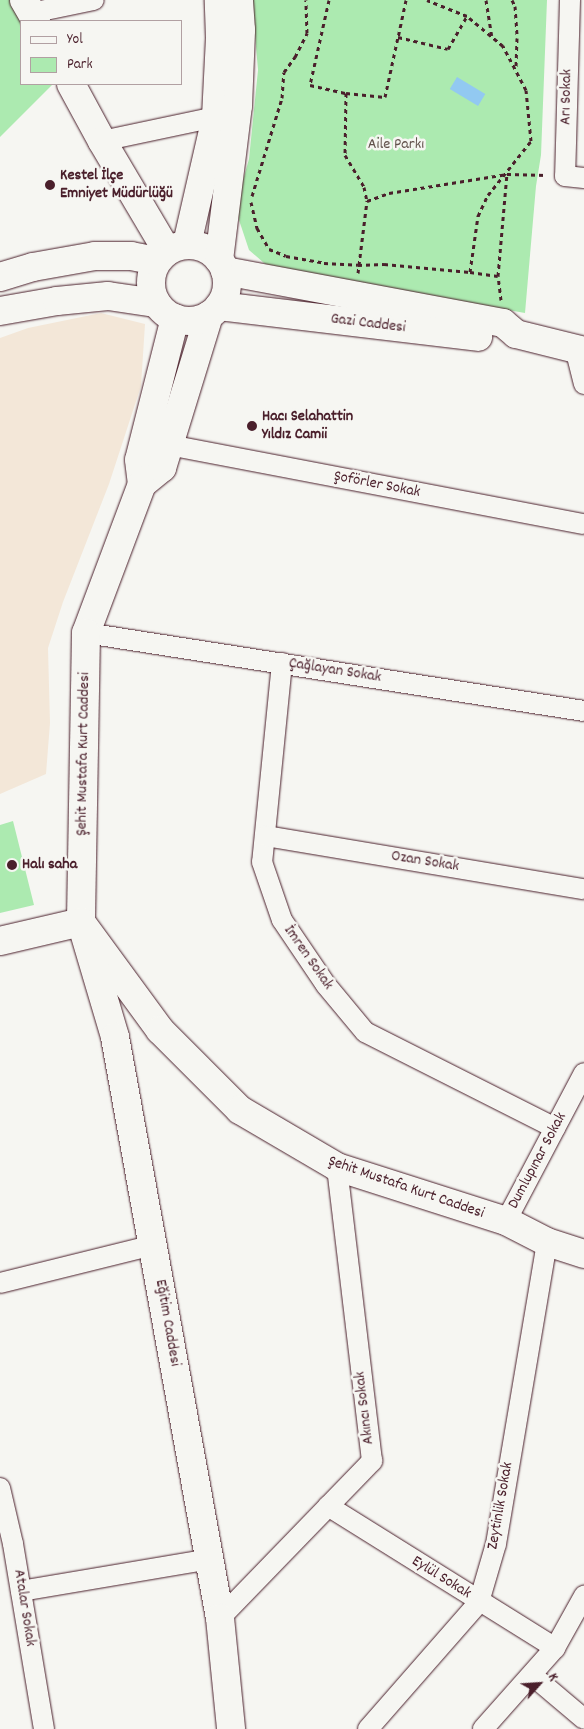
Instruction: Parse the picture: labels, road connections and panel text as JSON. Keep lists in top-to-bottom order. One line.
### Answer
{"streets":{"main road":["Gazi Caddesi","Şehit Mustafa Kurt Caddesi","Eğitim Caddesi"],"street":["Arı Sokak","Şoförler Sokak","Çağlayan Sokak","Ozan Sokak","İmren Sokak","Dumlupınar Sokak","Akıncı Sokak","Zeytinlik Sokak","Eylül Sokak","Atalar Sokak"]},"crossings":[["Gazi Caddesi","Şehit Mustafa Kurt Caddesi"],["Çağlayan Sokak","Şehit Mustafa Kurt Caddesi"],["Çağlayan Sokak","İmren Sokak"],["Şehit Mustafa Kurt Caddesi","Dumlupınar Sokak"],["Şehit Mustafa Kurt Caddesi","Eğitim Caddesi"],["Şehit Mustafa Kurt Caddesi","Akıncı Sokak"],["Şehit Mustafa Kurt Caddesi","Zeytinlik Sokak"],["Ozan Sokak","İmren Sokak"],["İmren Sokak","Dumlupınar Sokak"],["Eğitim Caddesi","Akıncı Sokak"],["Akıncı Sokak","Eylül Sokak"],["Zeytinlik Sokak","Eylül Sokak"]],"parks":["Aile Parkı"],"places":["Kestel İlçe Emniyet Müdürlüğü","Hacı Selahattin Yıldız Camii","Halı saha"],"legend":["Yol","Park"],"north":"top right"}
